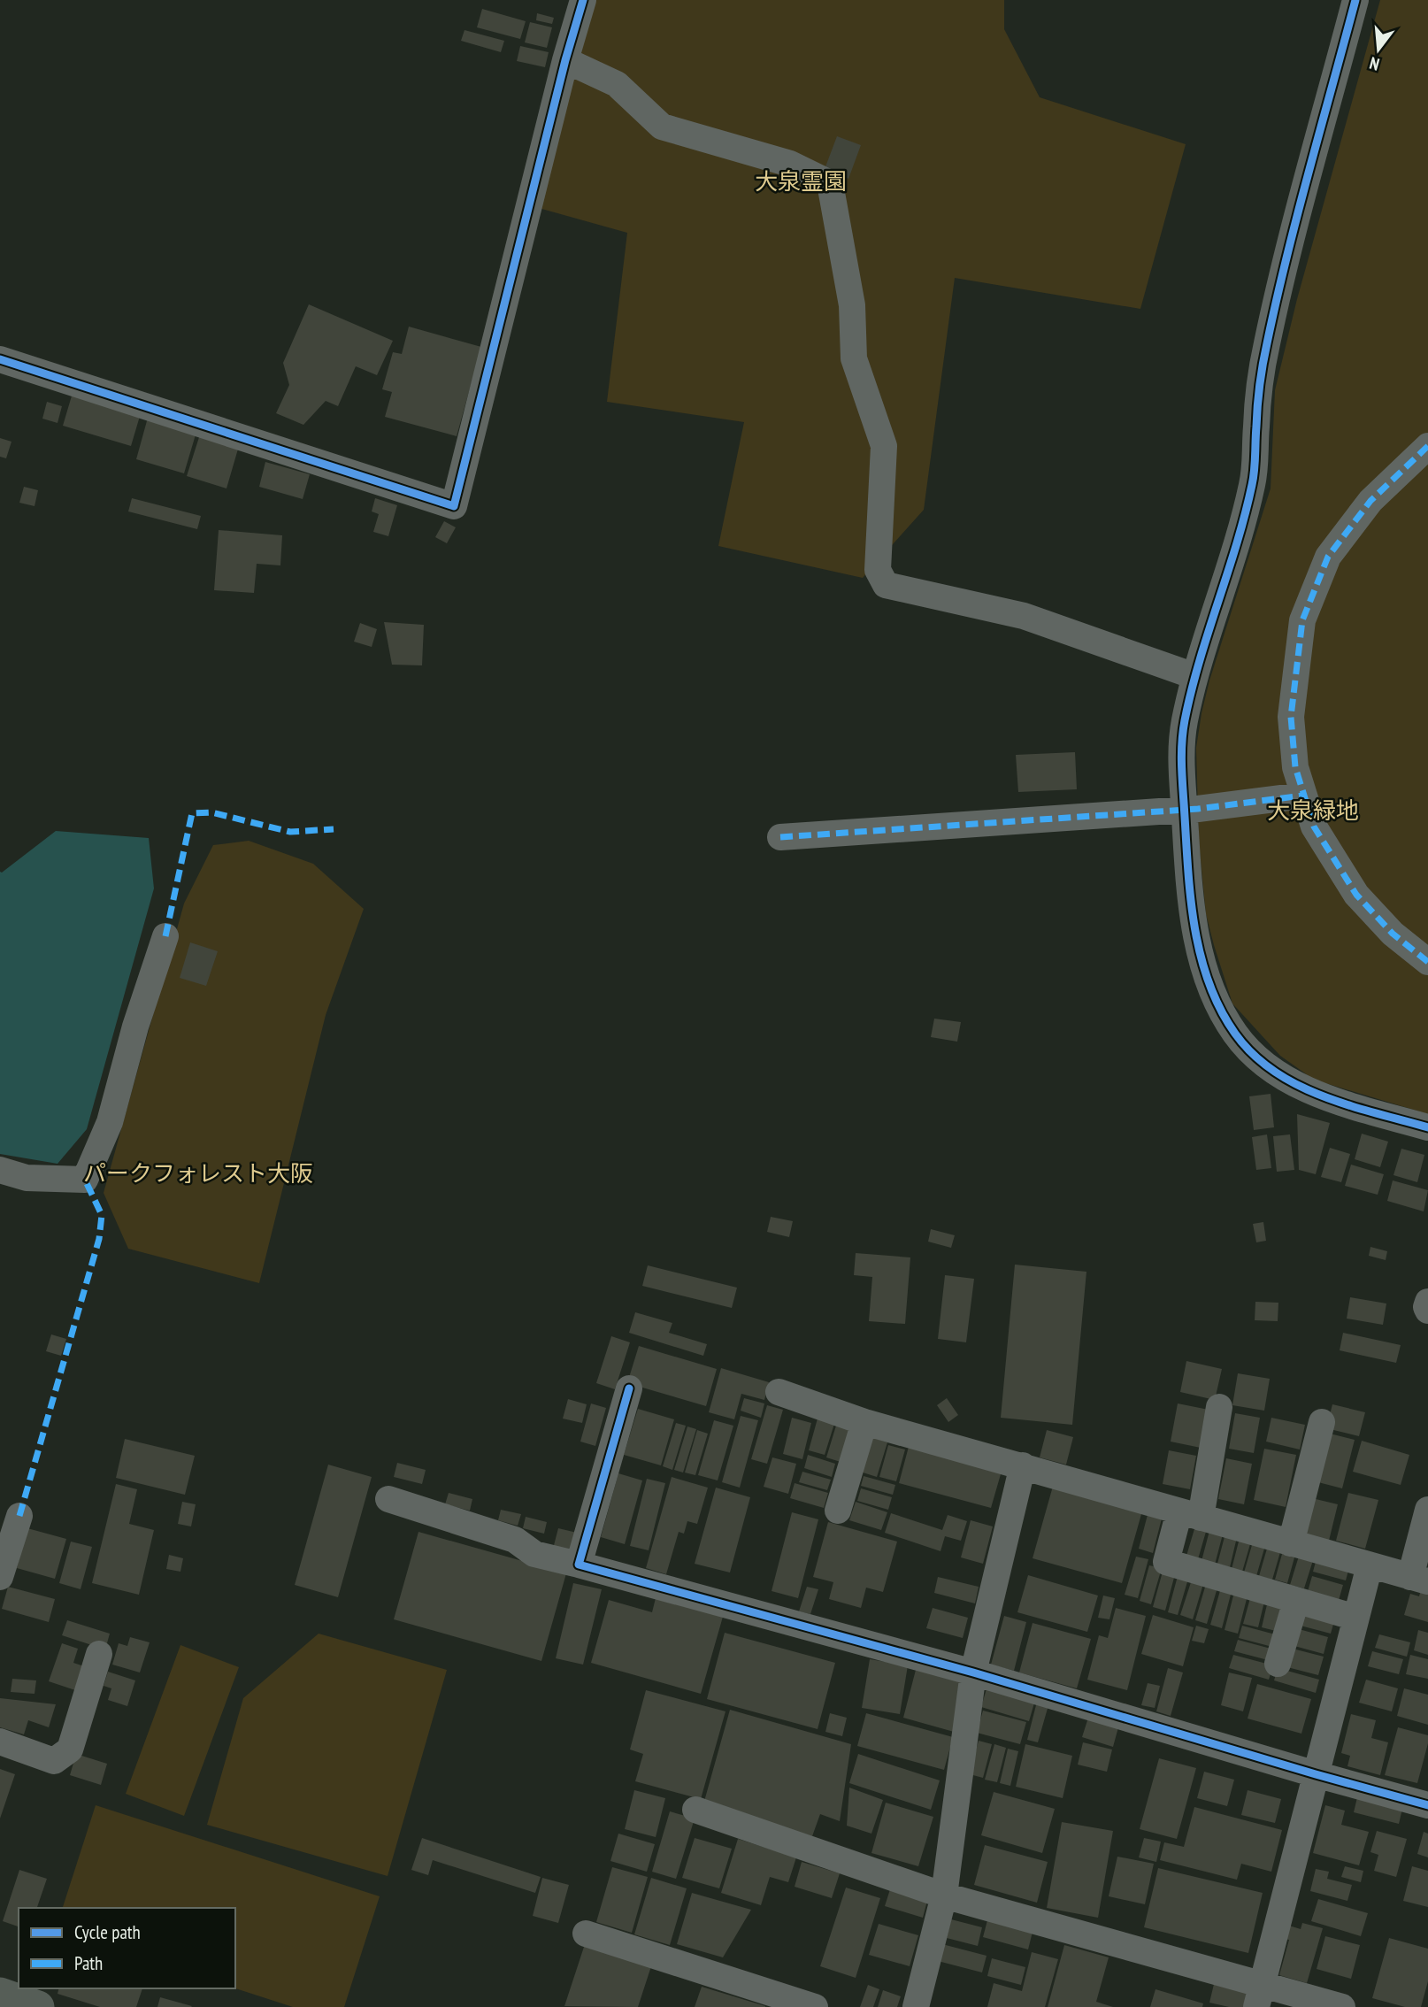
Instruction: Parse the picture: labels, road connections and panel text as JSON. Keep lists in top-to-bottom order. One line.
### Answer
{"parks":["大泉霊園","大泉緑地","パークフォレスト大阪"],"legend":["Cycle path","Path"],"north":"bottom"}
